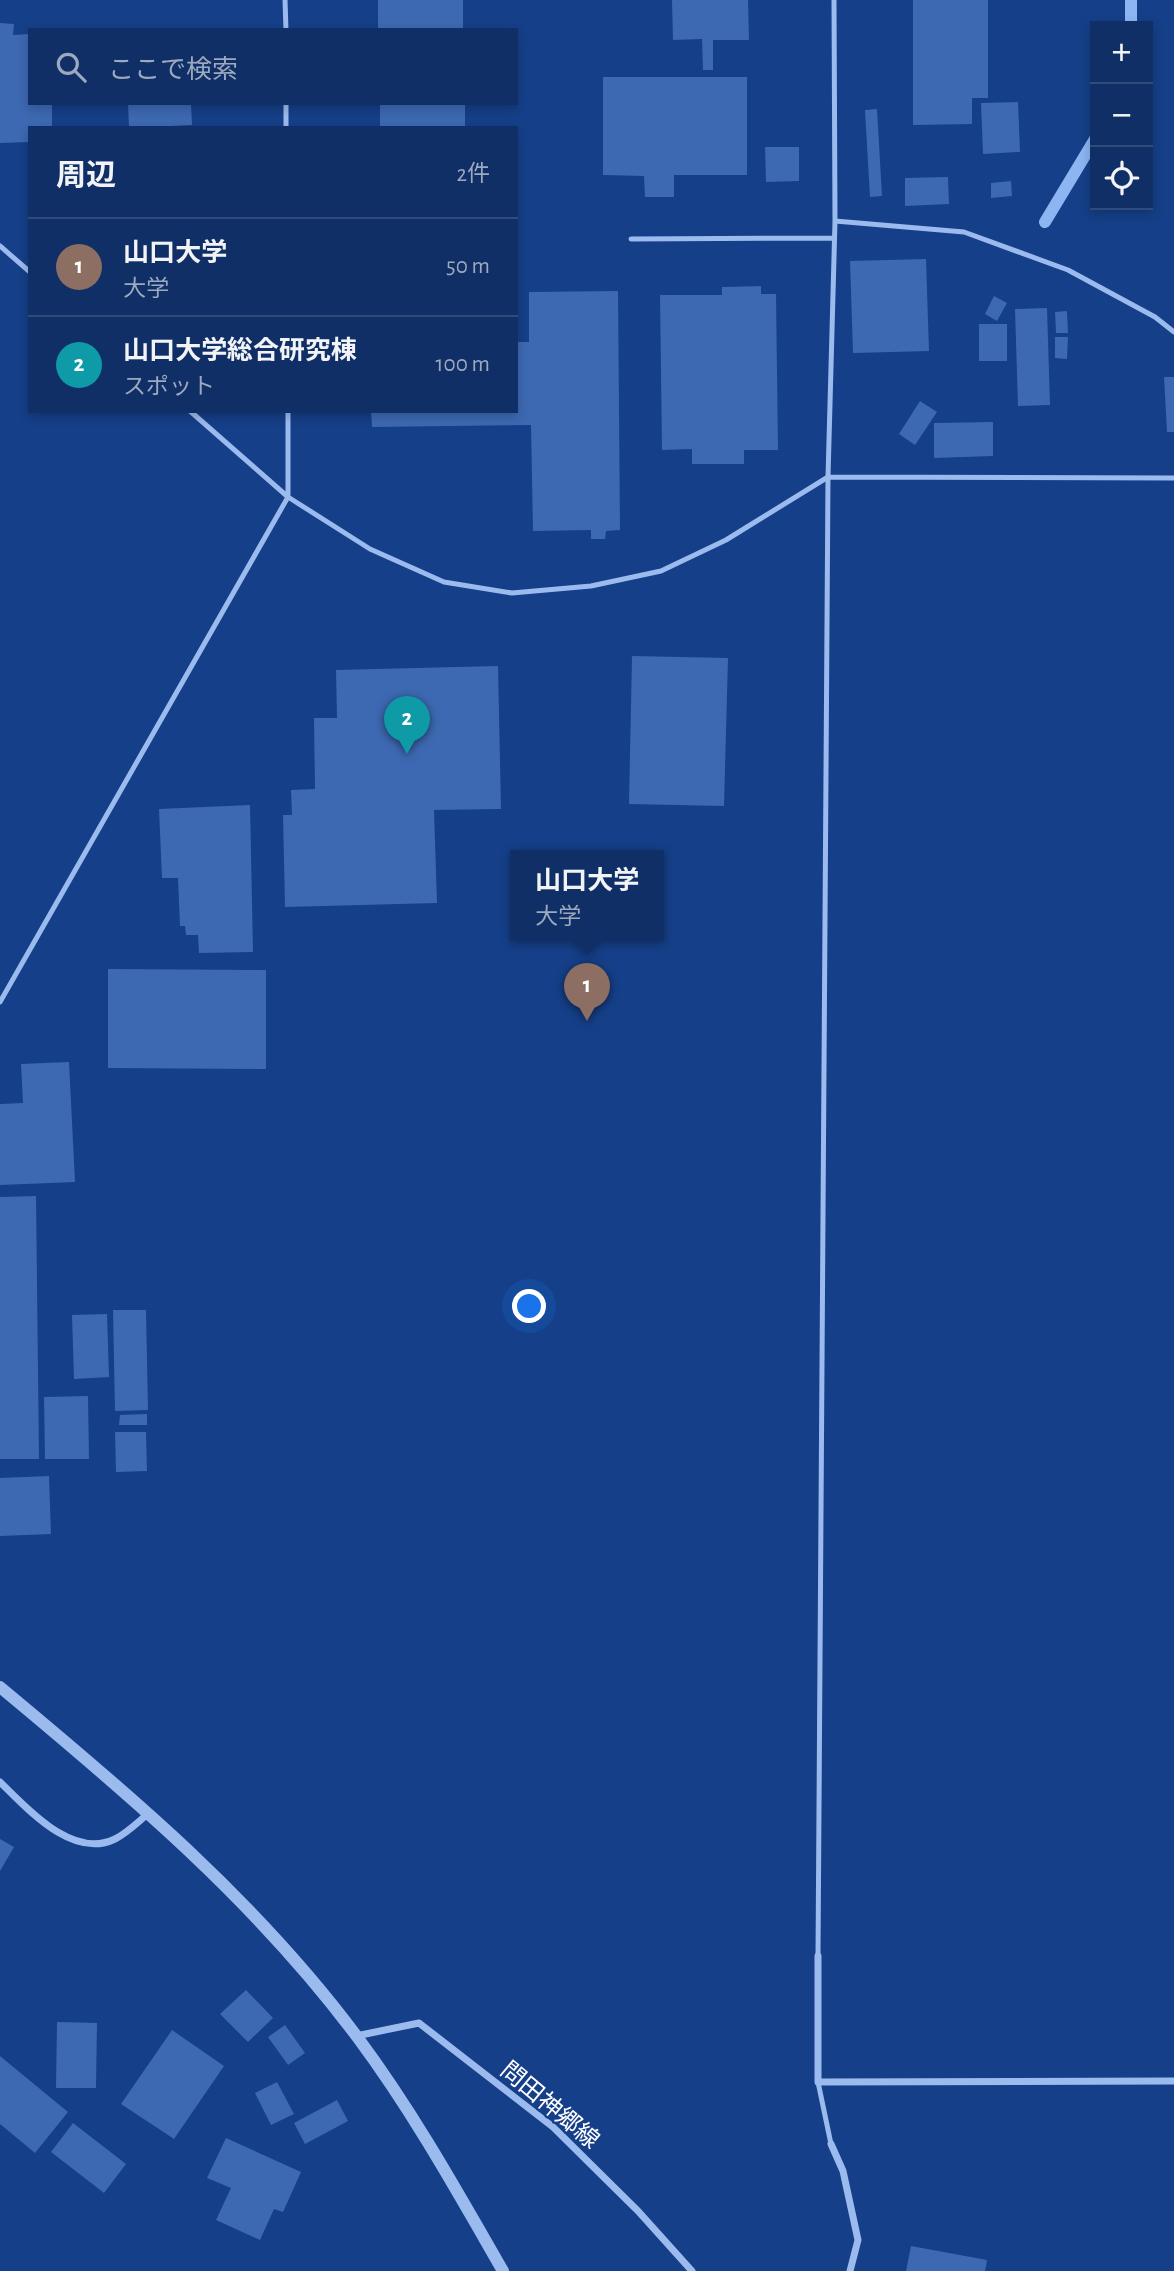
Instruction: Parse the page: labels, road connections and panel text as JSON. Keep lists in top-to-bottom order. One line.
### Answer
{"streets":{"street":["問田神郷線"]},"page":{"map_buttons":["+","−"],"search":"ここで検索","heading":["周辺","2件"],"list":[{"mark":"1","name":"山口大学","note":"大学","value":"50 m"},{"mark":"2","name":"山口大学総合研究棟","note":"スポット","value":"100 m"}],"pins":["2","1"],"popup":["山口大学","大学"]}}
